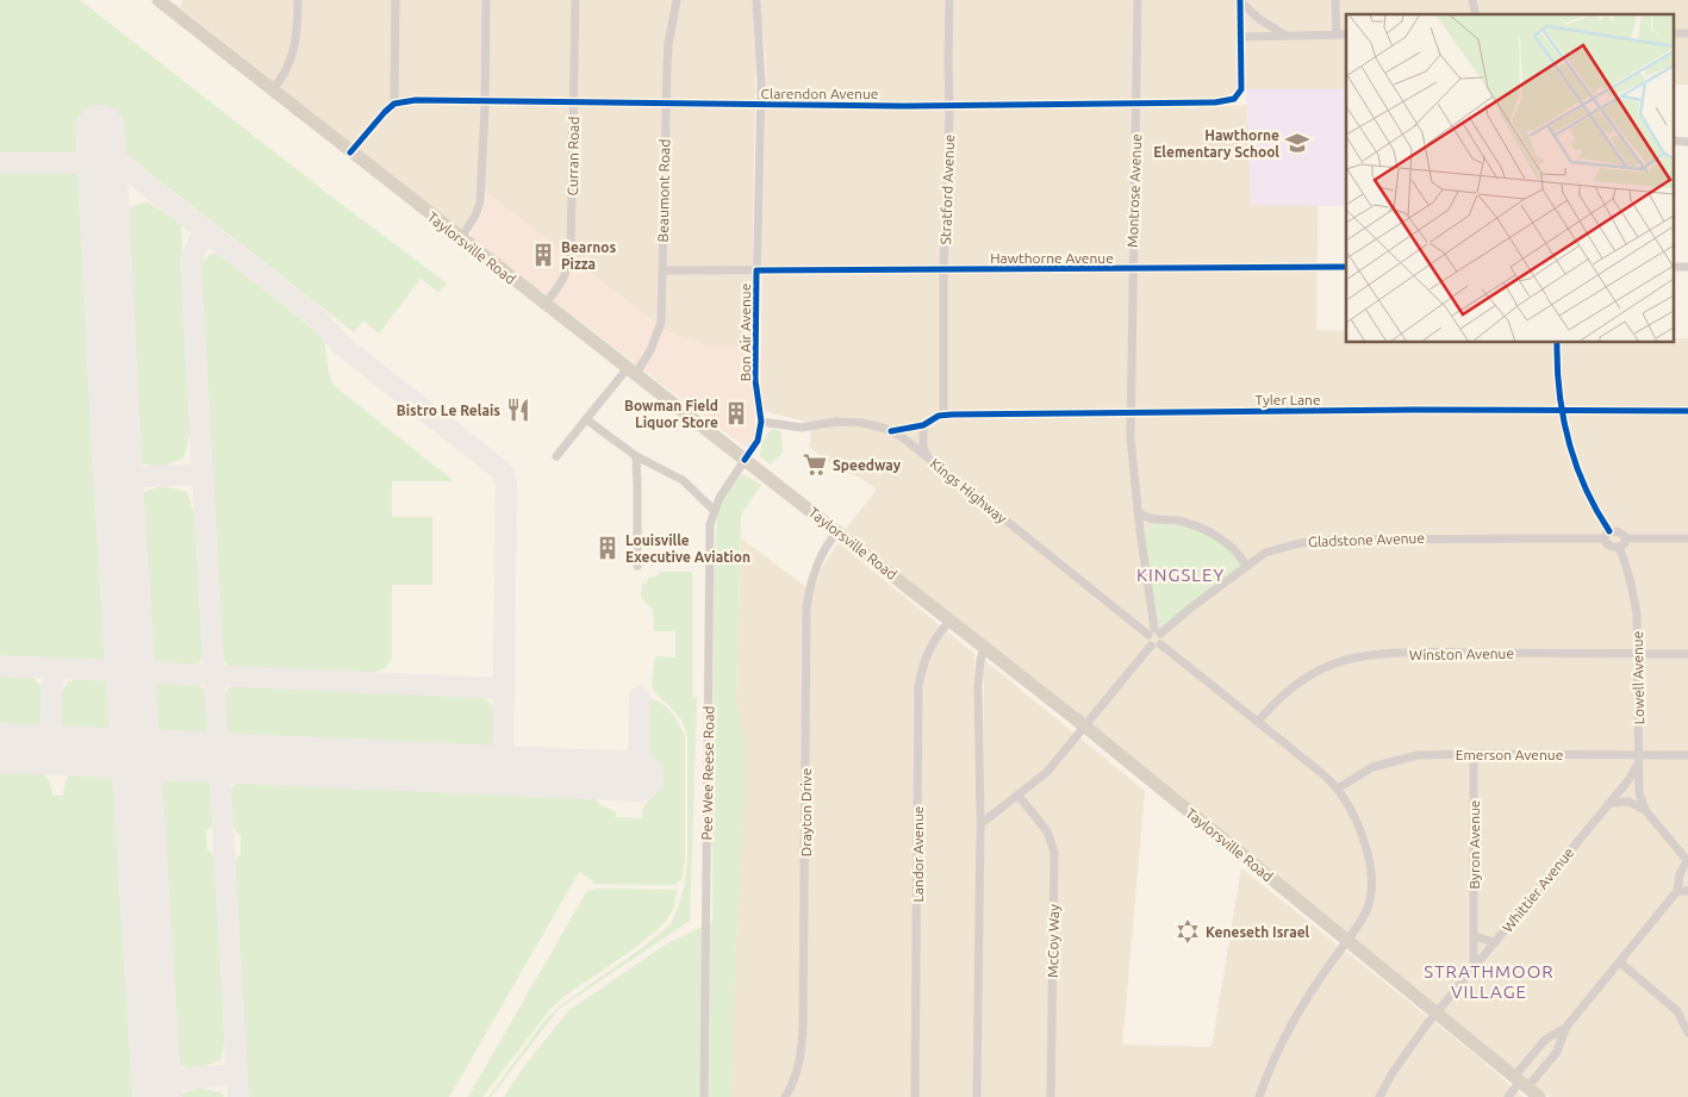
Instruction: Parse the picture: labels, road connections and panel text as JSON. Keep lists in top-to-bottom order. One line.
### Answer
{"streets":{"main road":["Taylorsville Road"],"street":["Clarendon Avenue","Curran Road","Stratford Avenue","Beaumont Road","Montrose Avenue","Hawthorne Avenue","Bon Air Avenue","Tyler Lane","Kings Highway","Gladstone Avenue","Winston Avenue","Lowell Avenue","Emerson Avenue","Pee Wee Reese Road","Drayton Drive","Byron Avenue","Landor Avenue","Whittier Avenue","McCoy Way"]},"crossings":[["Clarendon Avenue","Curran Road"],["Clarendon Avenue","Stratford Avenue"],["Clarendon Avenue","Beaumont Road"],["Clarendon Avenue","Montrose Avenue"],["Clarendon Avenue","Bon Air Avenue"],["Curran Road","Taylorsville Road"],["Stratford Avenue","Hawthorne Avenue"],["Stratford Avenue","Tyler Lane"],["Beaumont Road","Taylorsville Road"],["Beaumont Road","Hawthorne Avenue"],["Montrose Avenue","Hawthorne Avenue"],["Montrose Avenue","Tyler Lane"],["Montrose Avenue","Kings Highway"],["Montrose Avenue","Gladstone Avenue"],["Taylorsville Road","Bon Air Avenue"],["Taylorsville Road","Pee Wee Reese Road"],["Taylorsville Road","Drayton Drive"],["Taylorsville Road","Landor Avenue"],["Taylorsville Road","Whittier Avenue"],["Hawthorne Avenue","Bon Air Avenue"],["Bon Air Avenue","Kings Highway"],["Bon Air Avenue","Pee Wee Reese Road"],["Tyler Lane","Kings Highway"],["Kings Highway","Gladstone Avenue"],["Winston Avenue","Lowell Avenue"],["Lowell Avenue","Emerson Avenue"],["Lowell Avenue","Whittier Avenue"],["Emerson Avenue","Byron Avenue"],["Emerson Avenue","Whittier Avenue"],["Byron Avenue","Whittier Avenue"]],"districts":["KINGSLEY","STRATHMOOR VILLAGE"],"places":{"school or university":["Hawthorne Elementary School"],"building":["Bearnos Pizza","Bowman Field Liquor Store","Louisville Executive Aviation"],"restaurant":["Bistro Le Relais"],"supermarket":["Speedway"],"synagogue":["Keneseth Israel"]}}
